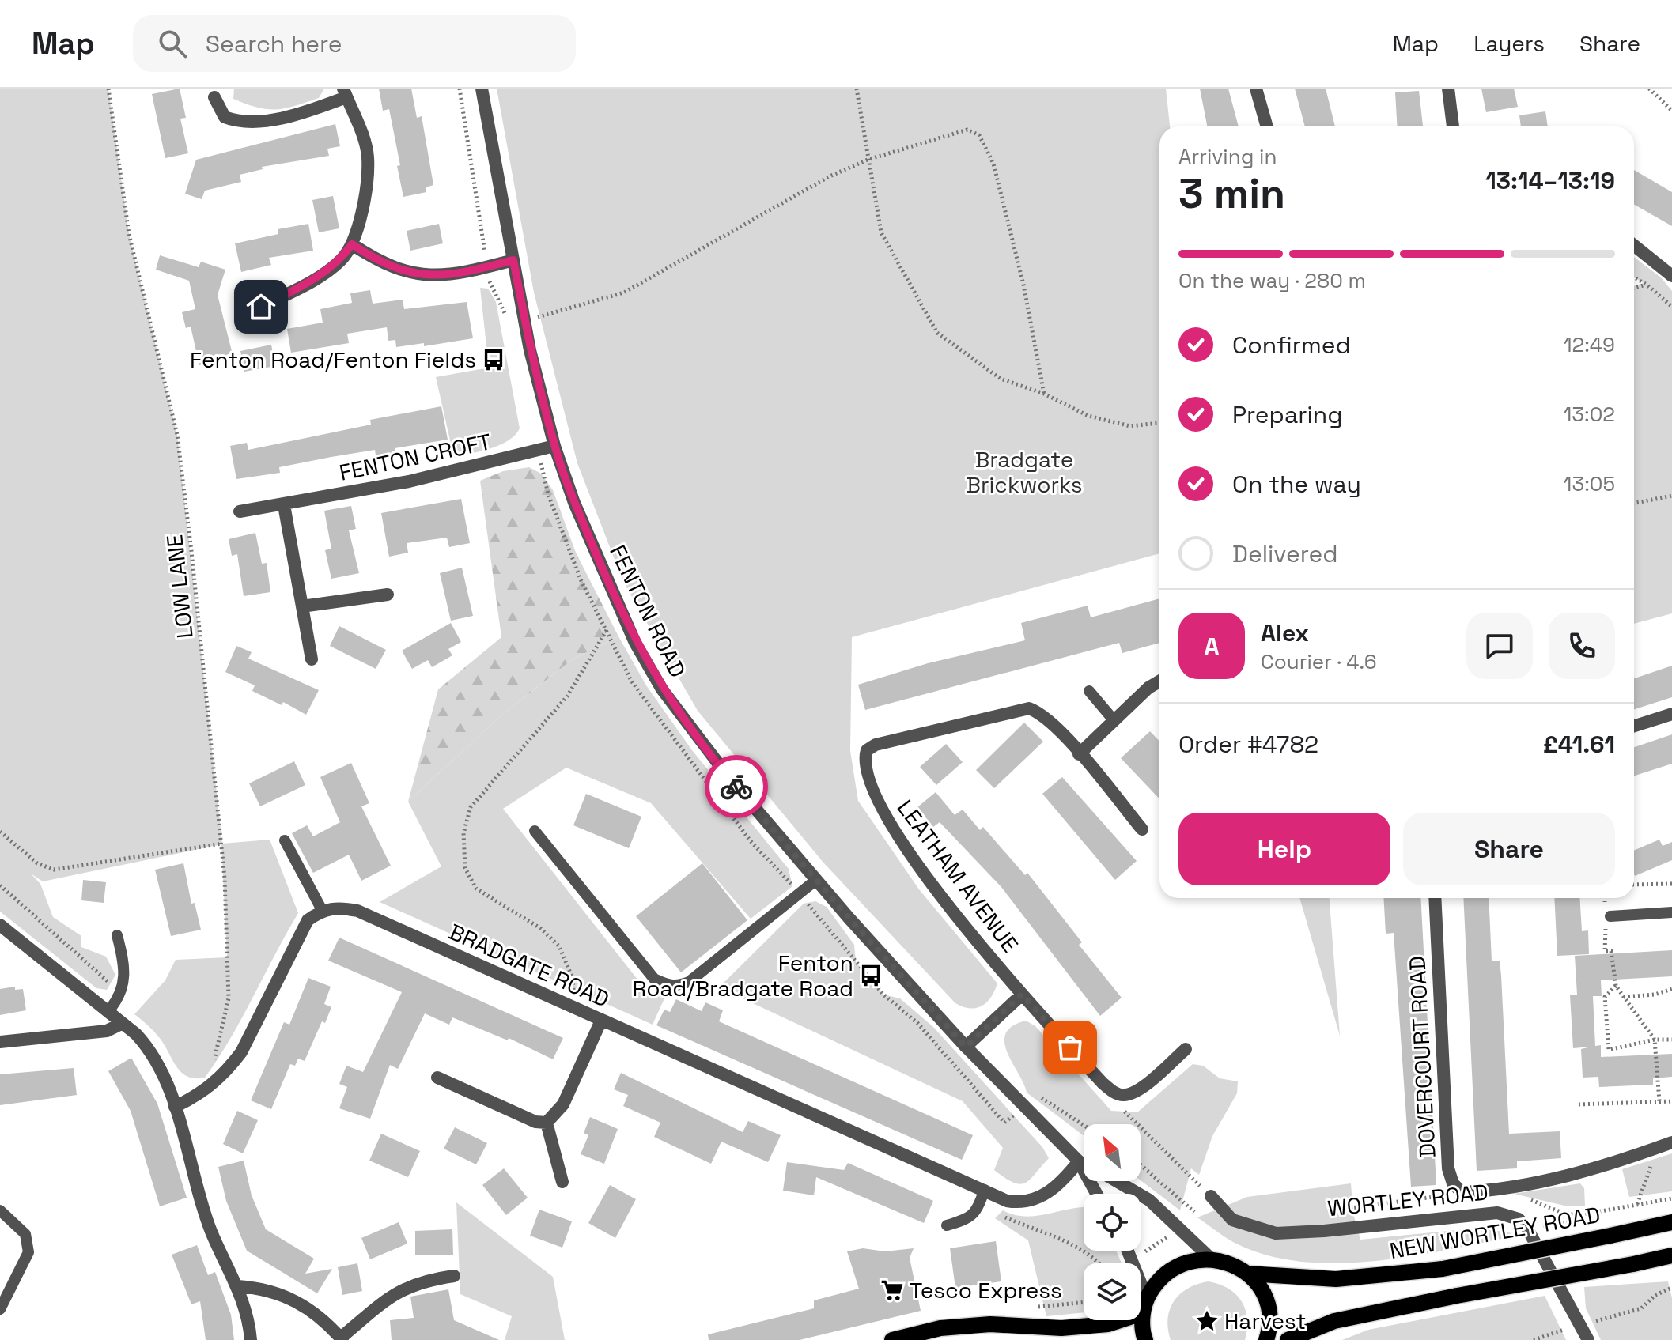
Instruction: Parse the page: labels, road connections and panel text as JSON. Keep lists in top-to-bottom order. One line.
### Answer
{"streets":{"main road":["NEW WORTLEY ROAD"],"street":["FENTON CROFT","FENTON ROAD","LEATHAM AVENUE","BRADGATE ROAD","DOVERCOURT ROAD","WORTLEY ROAD"],"path":["LOW LANE"]},"crossings":[["FENTON CROFT","FENTON ROAD"],["FENTON ROAD","BRADGATE ROAD"]],"parks":["Bradgate Brickworks"],"places":{"bus stop":["Fenton Road/Fenton Fields","Fenton Road/Bradgate Road"],"supermarket":["Tesco Express"],"place":["Harvest"]},"north":"top left","page":{"header":"Map","search":"Search here","nav":["Map","Layers","Share"],"heading":["3 min","Arriving in","13:14–13:19"],"panel":["Alex","Courier · 4.6","Order #4782","£41.61"],"bar":"On the way · 280 m","list":[["Confirmed","12:49"],["Preparing","13:02"],["On the way","13:05"],"Delivered"],"round":"A","buttons":["Help","Share"]}}
